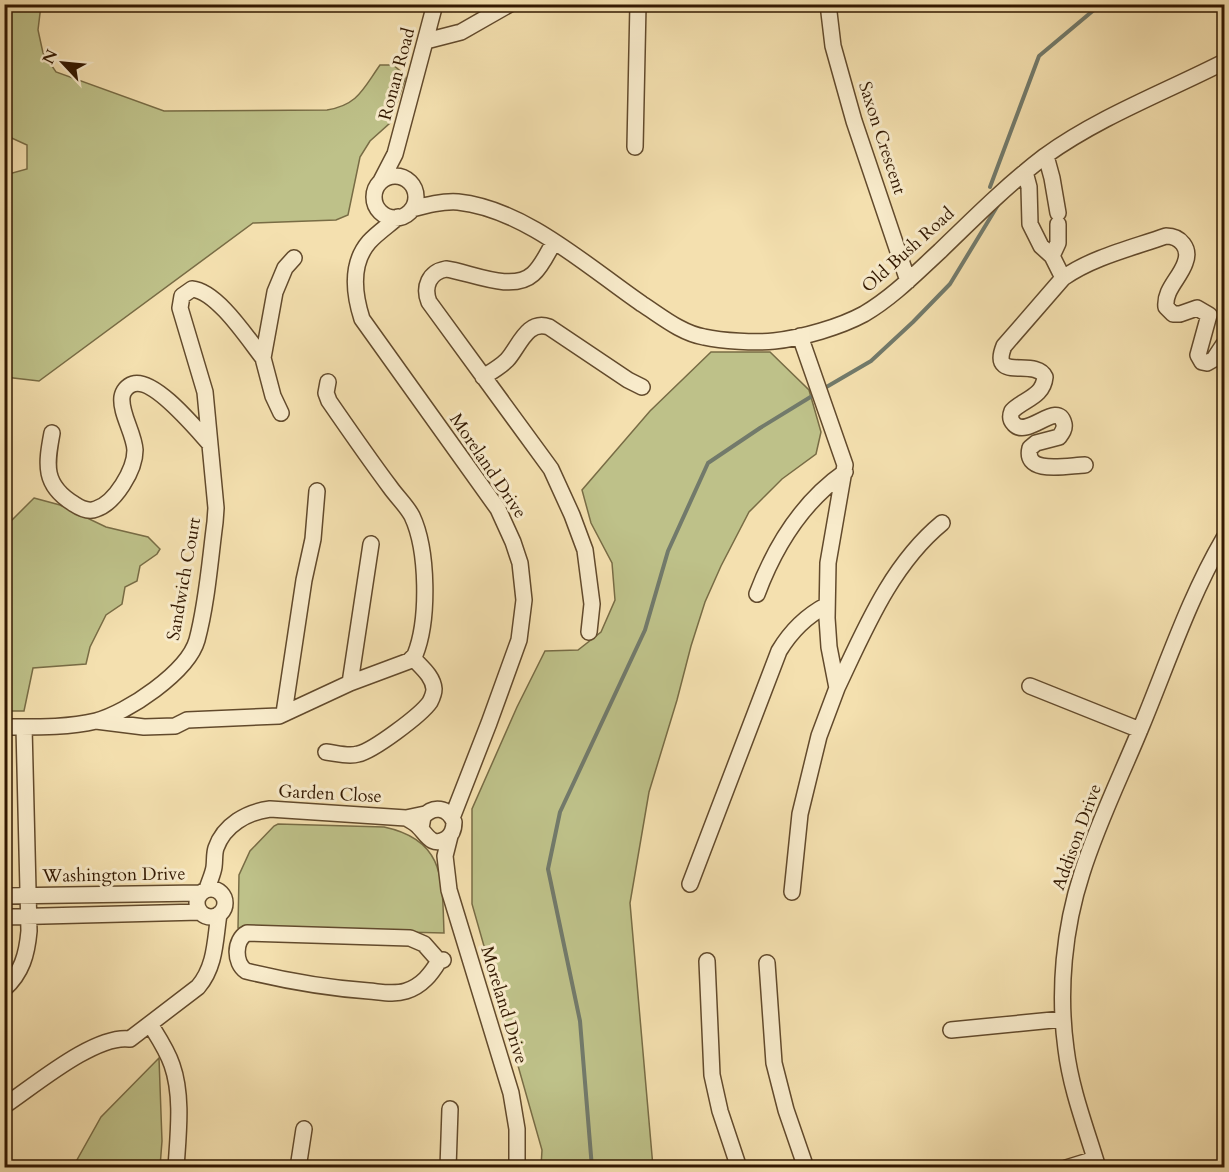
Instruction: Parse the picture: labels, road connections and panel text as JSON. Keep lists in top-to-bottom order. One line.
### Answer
{"streets":{"street":["Ronan Road","Saxon Crescent","Old Bush Road","Moreland Drive","Sandwich Court","Garden Close","Addison Drive","Washington Drive"]},"crossings":[["Ronan Road","Old Bush Road"],["Ronan Road","Moreland Drive"],["Saxon Crescent","Old Bush Road"],["Old Bush Road","Moreland Drive"],["Moreland Drive","Garden Close"],["Sandwich Court","Washington Drive"],["Garden Close","Washington Drive"]],"north":"top left"}
